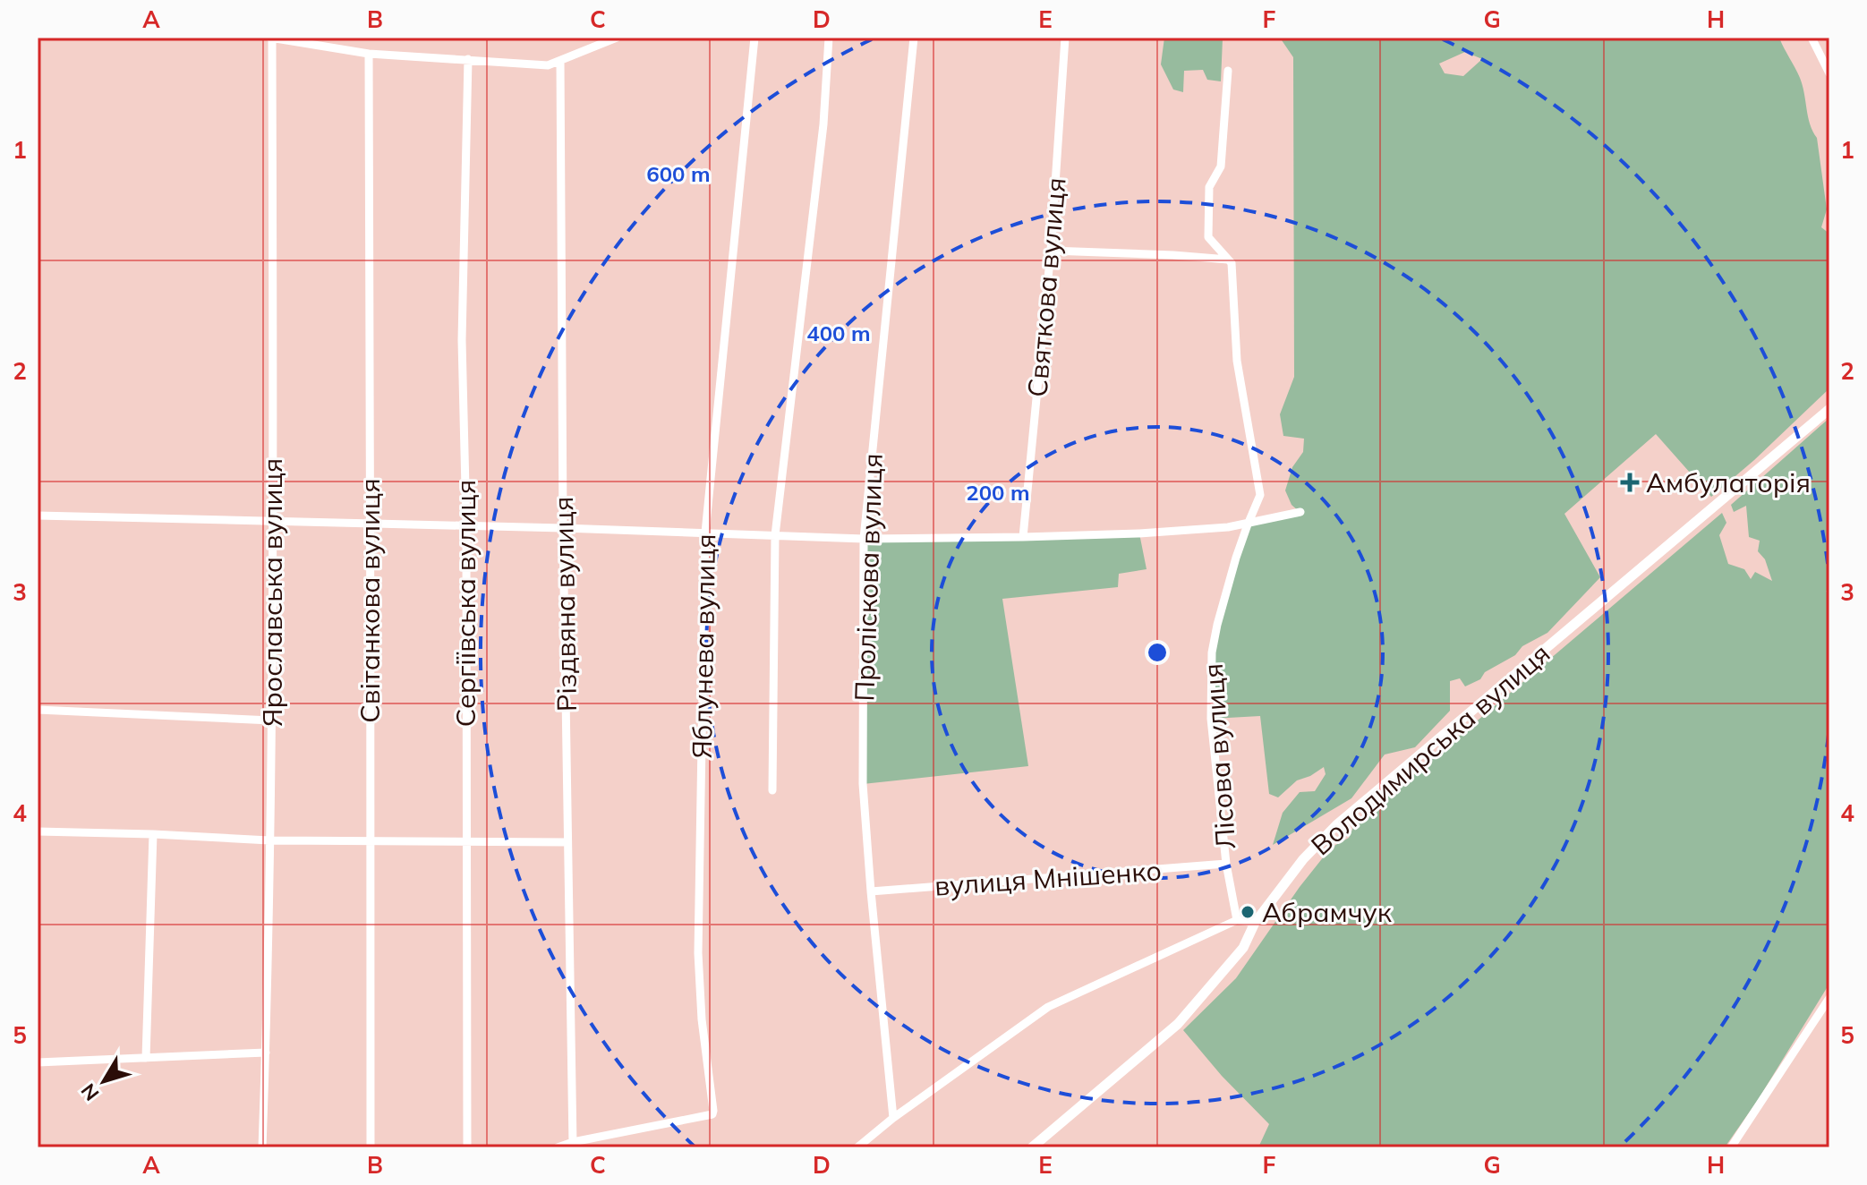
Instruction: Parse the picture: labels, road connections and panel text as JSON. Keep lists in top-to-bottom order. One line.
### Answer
{"streets":{"main road":["Володимирська вулиця"],"street":["Святкова вулиця","Проліскова вулиця","Ярославська вулиця","Світанкова вулиця","Сергіївська вулиця","Різдвяна вулиця","Яблунева вулиця","Лісова вулиця","вулиця Мнішенко"]},"crossings":[["Проліскова вулиця","вулиця Мнішенко"],["Різдвяна вулиця","Яблунева вулиця"],["Лісова вулиця","вулиця Мнішенко"]],"places":{"health":["Амбулаторія"],"other":["Абрамчук"]},"north":"bottom left","grid":{"columns":["A","B","C","D","E","F","G","H"],"rows":["1","2","3","4","5"]},"rings":["600 m","400 m","200 m"]}
